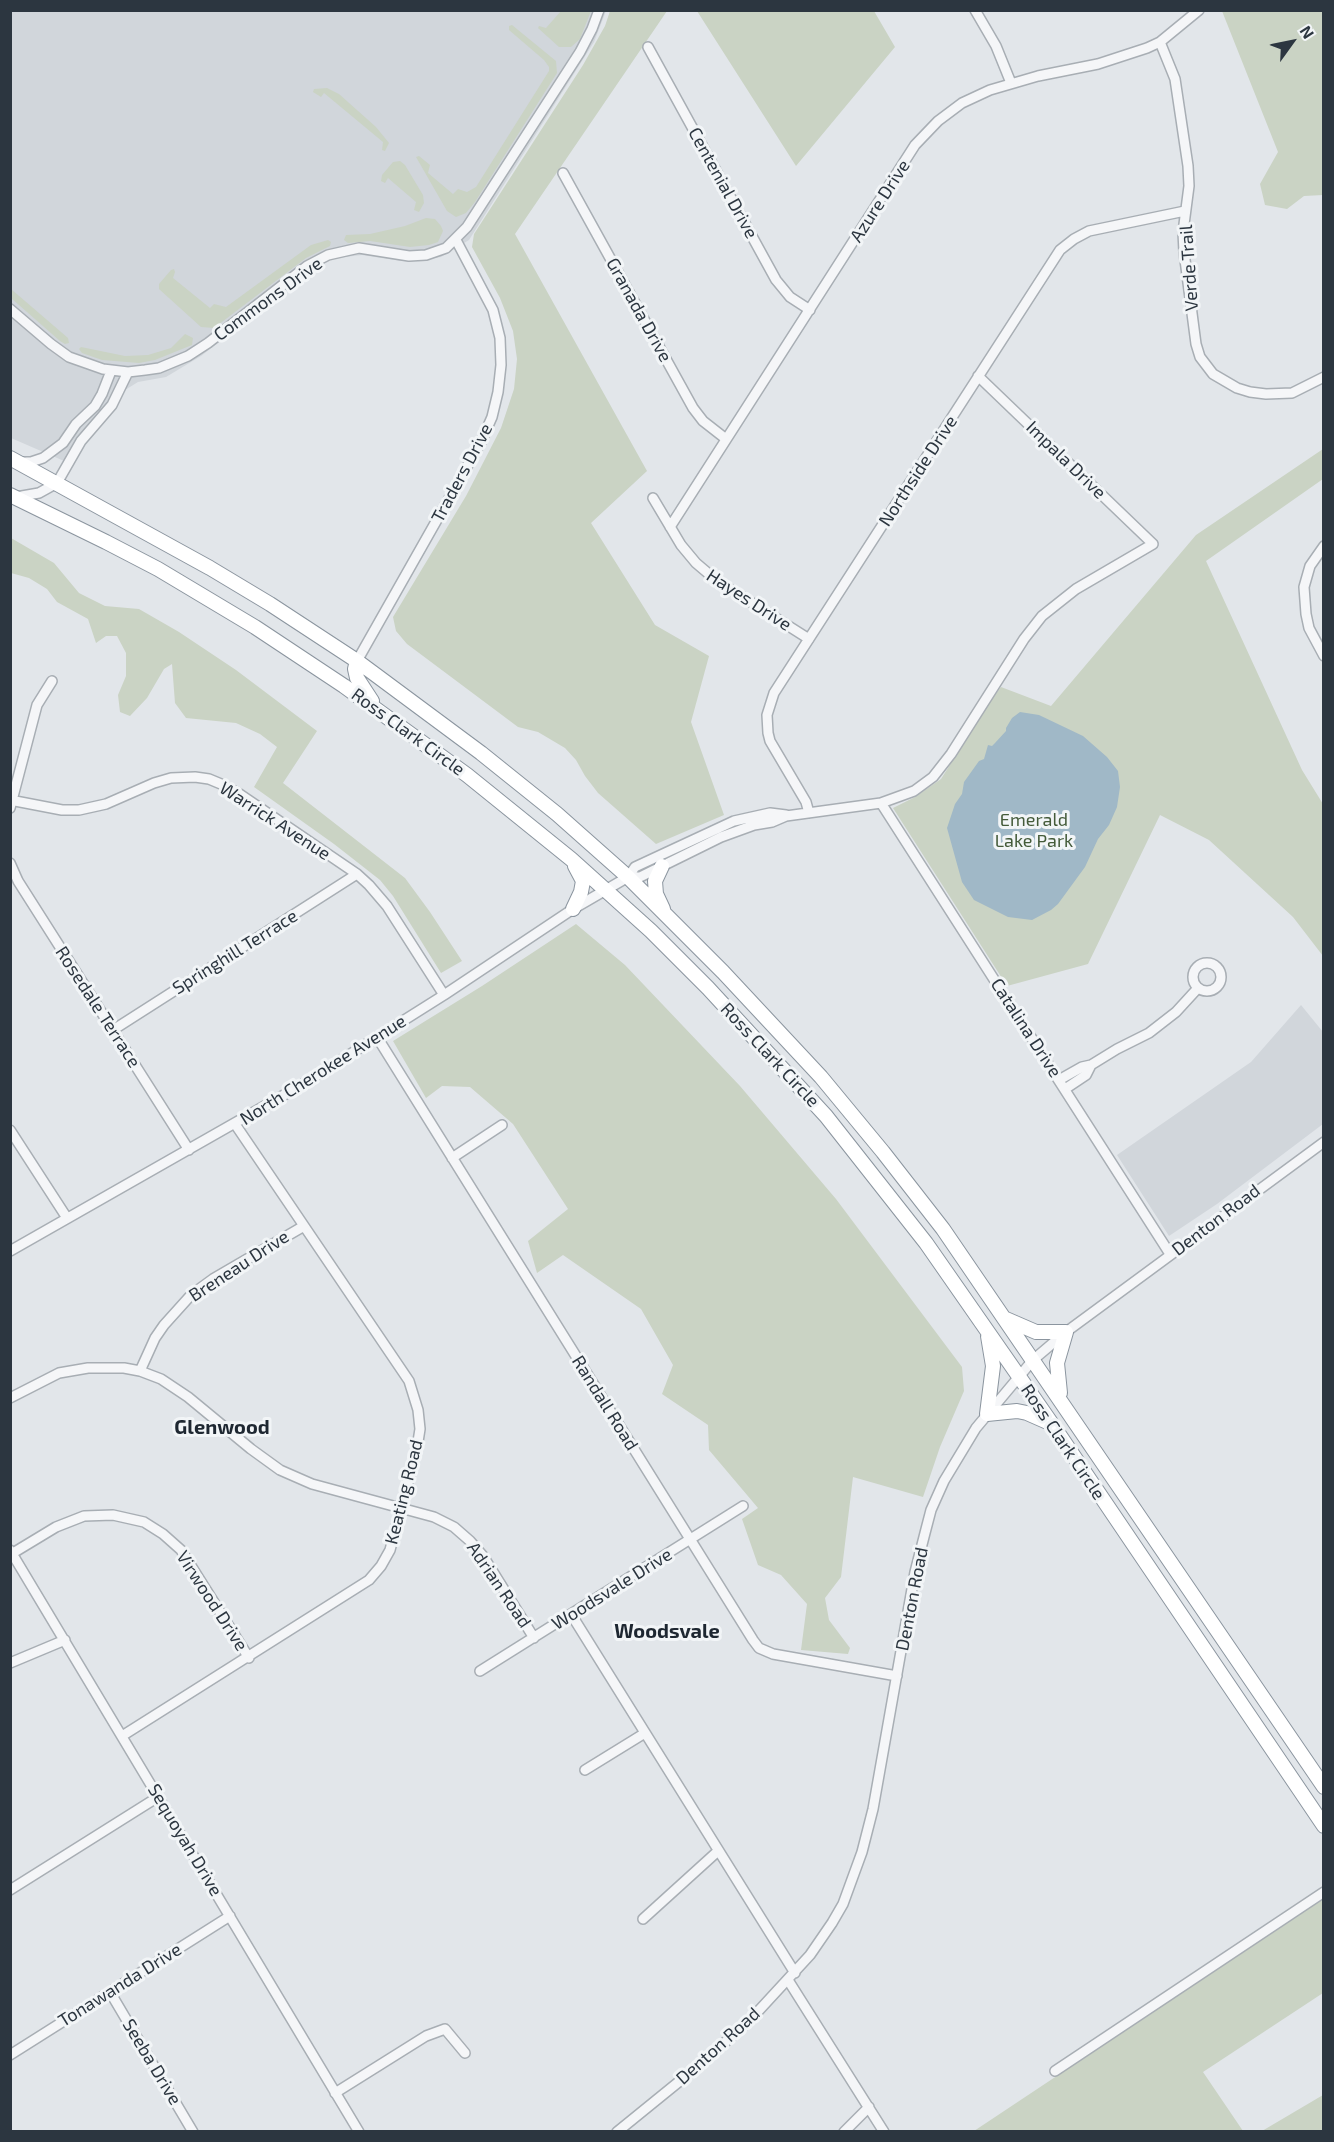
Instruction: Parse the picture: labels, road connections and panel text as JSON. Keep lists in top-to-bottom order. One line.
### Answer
{"streets":{"highway":["Ross Clark Circle"],"street":["Centenial Drive","Azure Drive","Verde Trail","Commons Drive","Granada Drive","Impala Drive","Northside Drive","Traders Drive","Hayes Drive","Warrick Avenue","Springhill Terrace","Rosedale Terrace","Catalina Drive","North Cherokee Avenue","Denton Road","Breneau Drive","Randall Road","Keating Road","Adrian Road","Woodsvale Drive","Virwood Drive","Sequoyah Drive","Tonawanda Drive","Seeba Drive"]},"crossings":[["Centenial Drive","Azure Drive"],["Azure Drive","Verde Trail"],["Azure Drive","Granada Drive"],["Azure Drive","Hayes Drive"],["Verde Trail","Northside Drive"],["Commons Drive","Traders Drive"],["Impala Drive","Northside Drive"],["Impala Drive","North Cherokee Avenue"],["Northside Drive","Hayes Drive"],["Northside Drive","North Cherokee Avenue"],["Traders Drive","Ross Clark Circle"],["Ross Clark Circle","North Cherokee Avenue"],["Ross Clark Circle","Denton Road"],["Warrick Avenue","Springhill Terrace"],["Warrick Avenue","North Cherokee Avenue"],["Springhill Terrace","Rosedale Terrace"],["Rosedale Terrace","North Cherokee Avenue"],["Catalina Drive","North Cherokee Avenue"],["Catalina Drive","Denton Road"],["North Cherokee Avenue","Randall Road"],["North Cherokee Avenue","Keating Road"],["Denton Road","Randall Road"],["Breneau Drive","Keating Road"],["Breneau Drive","Adrian Road"],["Randall Road","Woodsvale Drive"],["Keating Road","Adrian Road"],["Keating Road","Virwood Drive"],["Keating Road","Sequoyah Drive"],["Adrian Road","Woodsvale Drive"],["Virwood Drive","Sequoyah Drive"],["Sequoyah Drive","Tonawanda Drive"],["Tonawanda Drive","Seeba Drive"]],"districts":["Glenwood","Woodsvale"],"parks":["Emerald Lake Park"],"north":"top right"}
